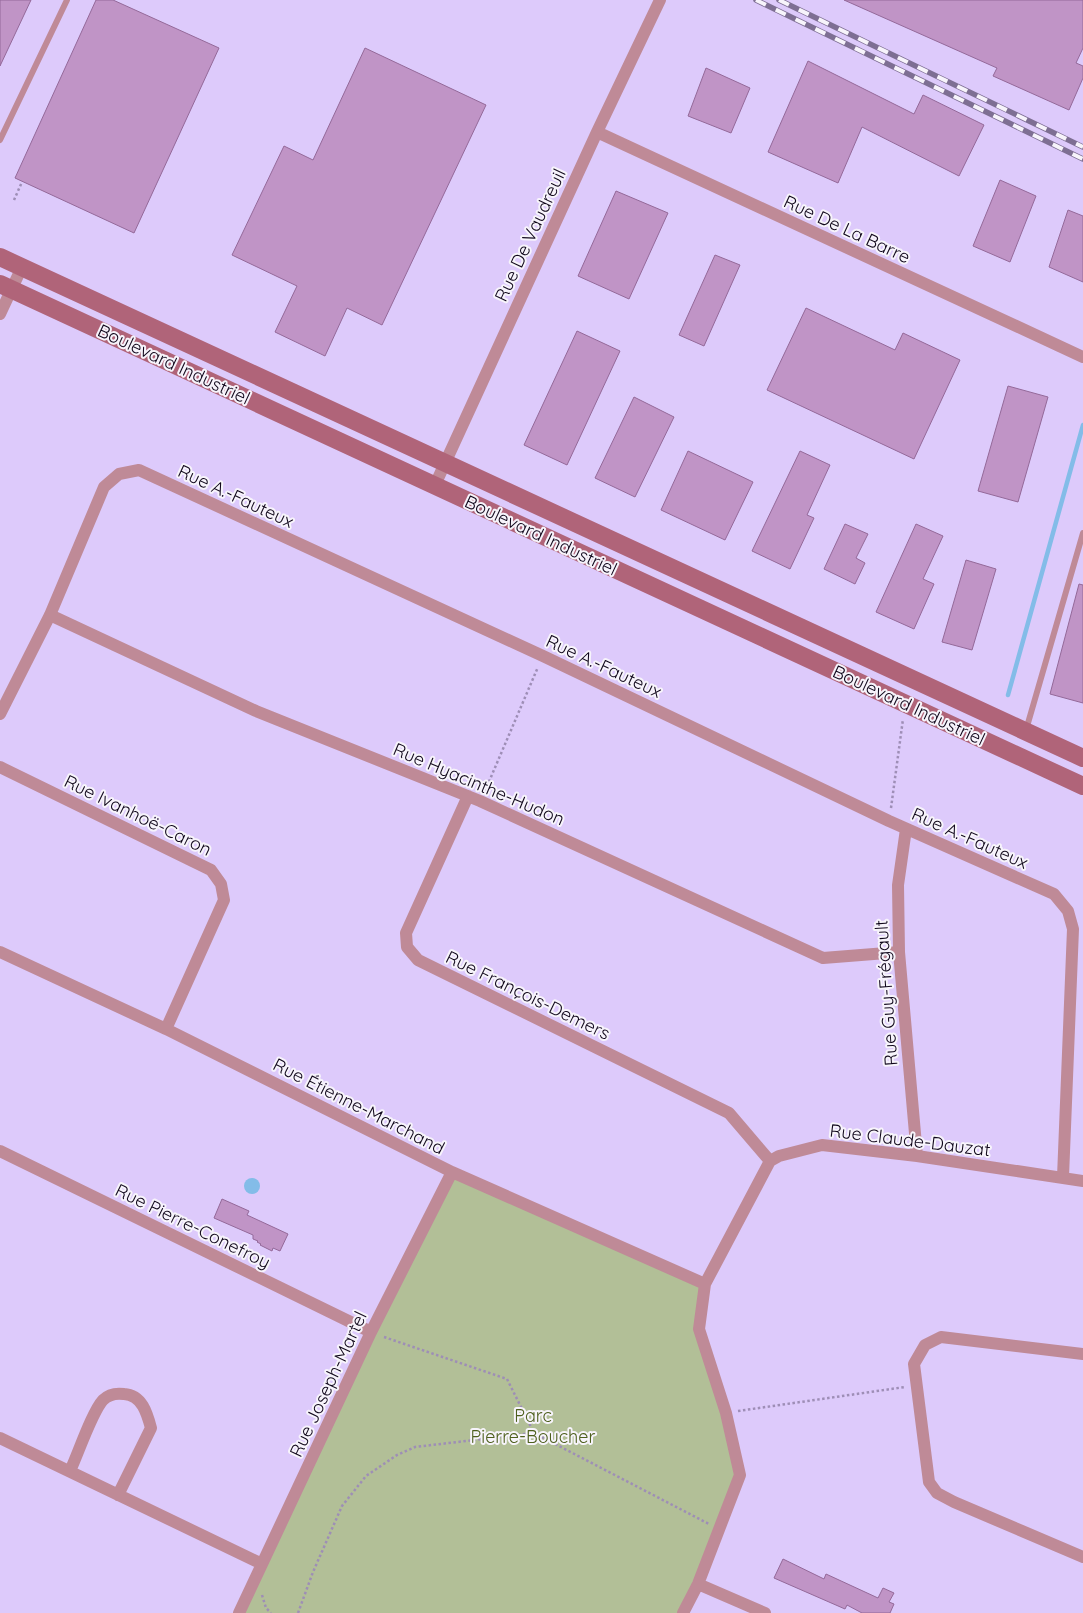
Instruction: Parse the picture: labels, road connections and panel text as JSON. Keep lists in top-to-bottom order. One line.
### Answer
{"streets":{"street":["Rue De La Barre","Rue De Vaudreuil","Boulevard Industriel","Rue A.-Fauteux","Rue Hyacinthe-Hudon","Rue Ivanhoë-Caron","Rue Guy-Frégault","Rue François-Demers","Rue Étienne-Marchand","Rue Claude-Dauzat","Rue Pierre-Conefroy","Rue Joseph-Martel"]},"crossings":[["Rue De La Barre","Rue De Vaudreuil"],["Rue De Vaudreuil","Boulevard Industriel"],["Rue A.-Fauteux","Rue Hyacinthe-Hudon"],["Rue A.-Fauteux","Rue Guy-Frégault"],["Rue A.-Fauteux","Rue Claude-Dauzat"],["Rue Hyacinthe-Hudon","Rue Guy-Frégault"],["Rue Hyacinthe-Hudon","Rue François-Demers"],["Rue Ivanhoë-Caron","Rue Étienne-Marchand"],["Rue Guy-Frégault","Rue Claude-Dauzat"],["Rue François-Demers","Rue Claude-Dauzat"],["Rue Étienne-Marchand","Rue Joseph-Martel"],["Rue Pierre-Conefroy","Rue Joseph-Martel"]],"parks":["Parc Pierre-Boucher"]}
